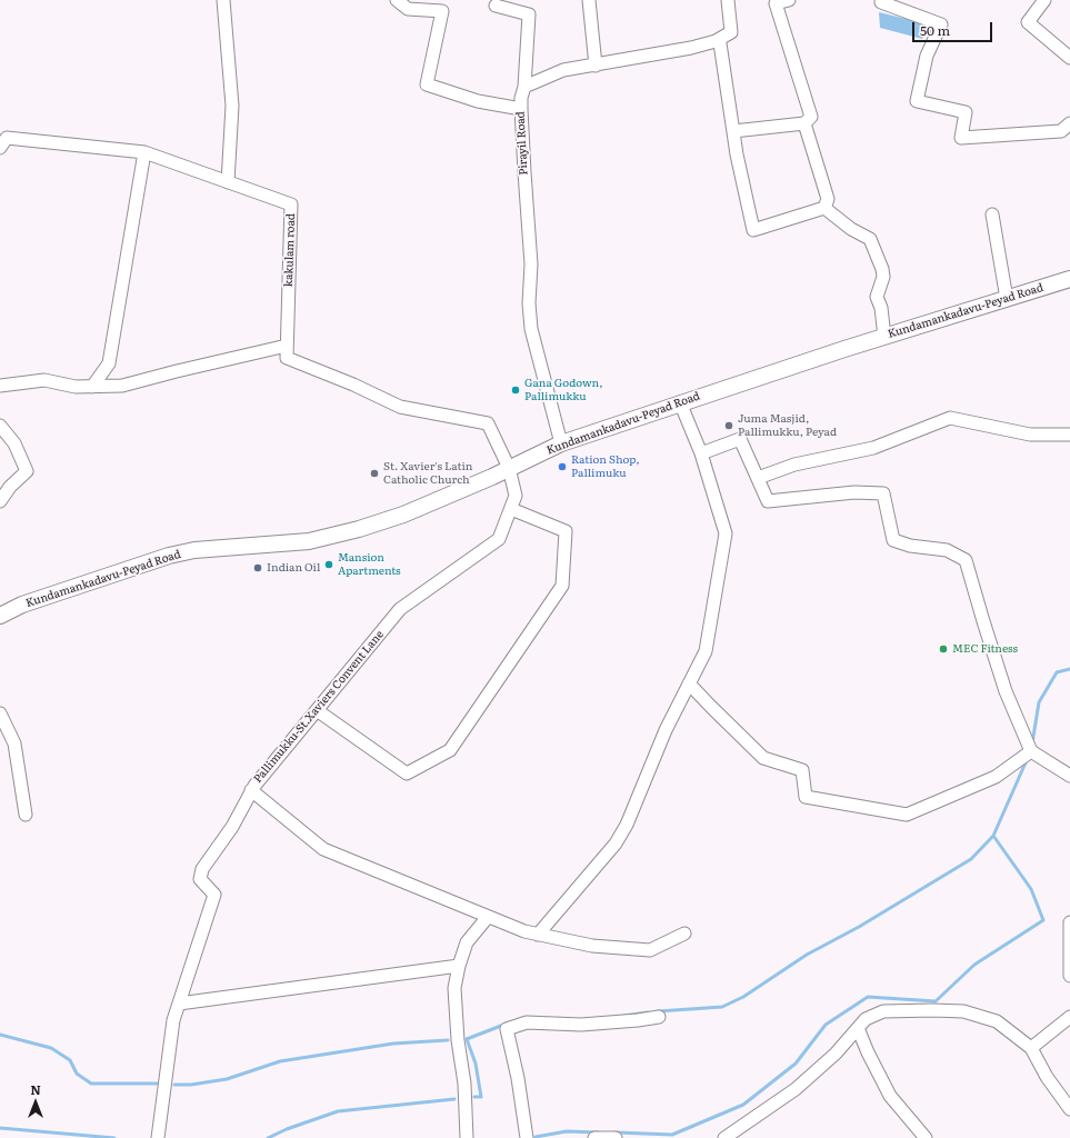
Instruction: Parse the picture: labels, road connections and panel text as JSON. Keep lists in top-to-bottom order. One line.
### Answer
{"streets":{"main road":["Kundamankadavu-Peyad Road"],"street":["Pirayil Road","kakulam road","Pallimukku-St.Xaviers Convent Lane"]},"crossings":[["Pirayil Road","Kundamankadavu-Peyad Road"],["Kundamankadavu-Peyad Road","Pallimukku-St.Xaviers Convent Lane"]],"places":["Gana Godown, Pallimukku","Juma Masjid, Pallimukku, Peyad","Ration Shop, Pallimuku","St. Xavier's Latin Catholic Church","Mansion Apartments","Indian Oil","MEC Fitness"],"scale_bar":"50 m","north":"top"}
